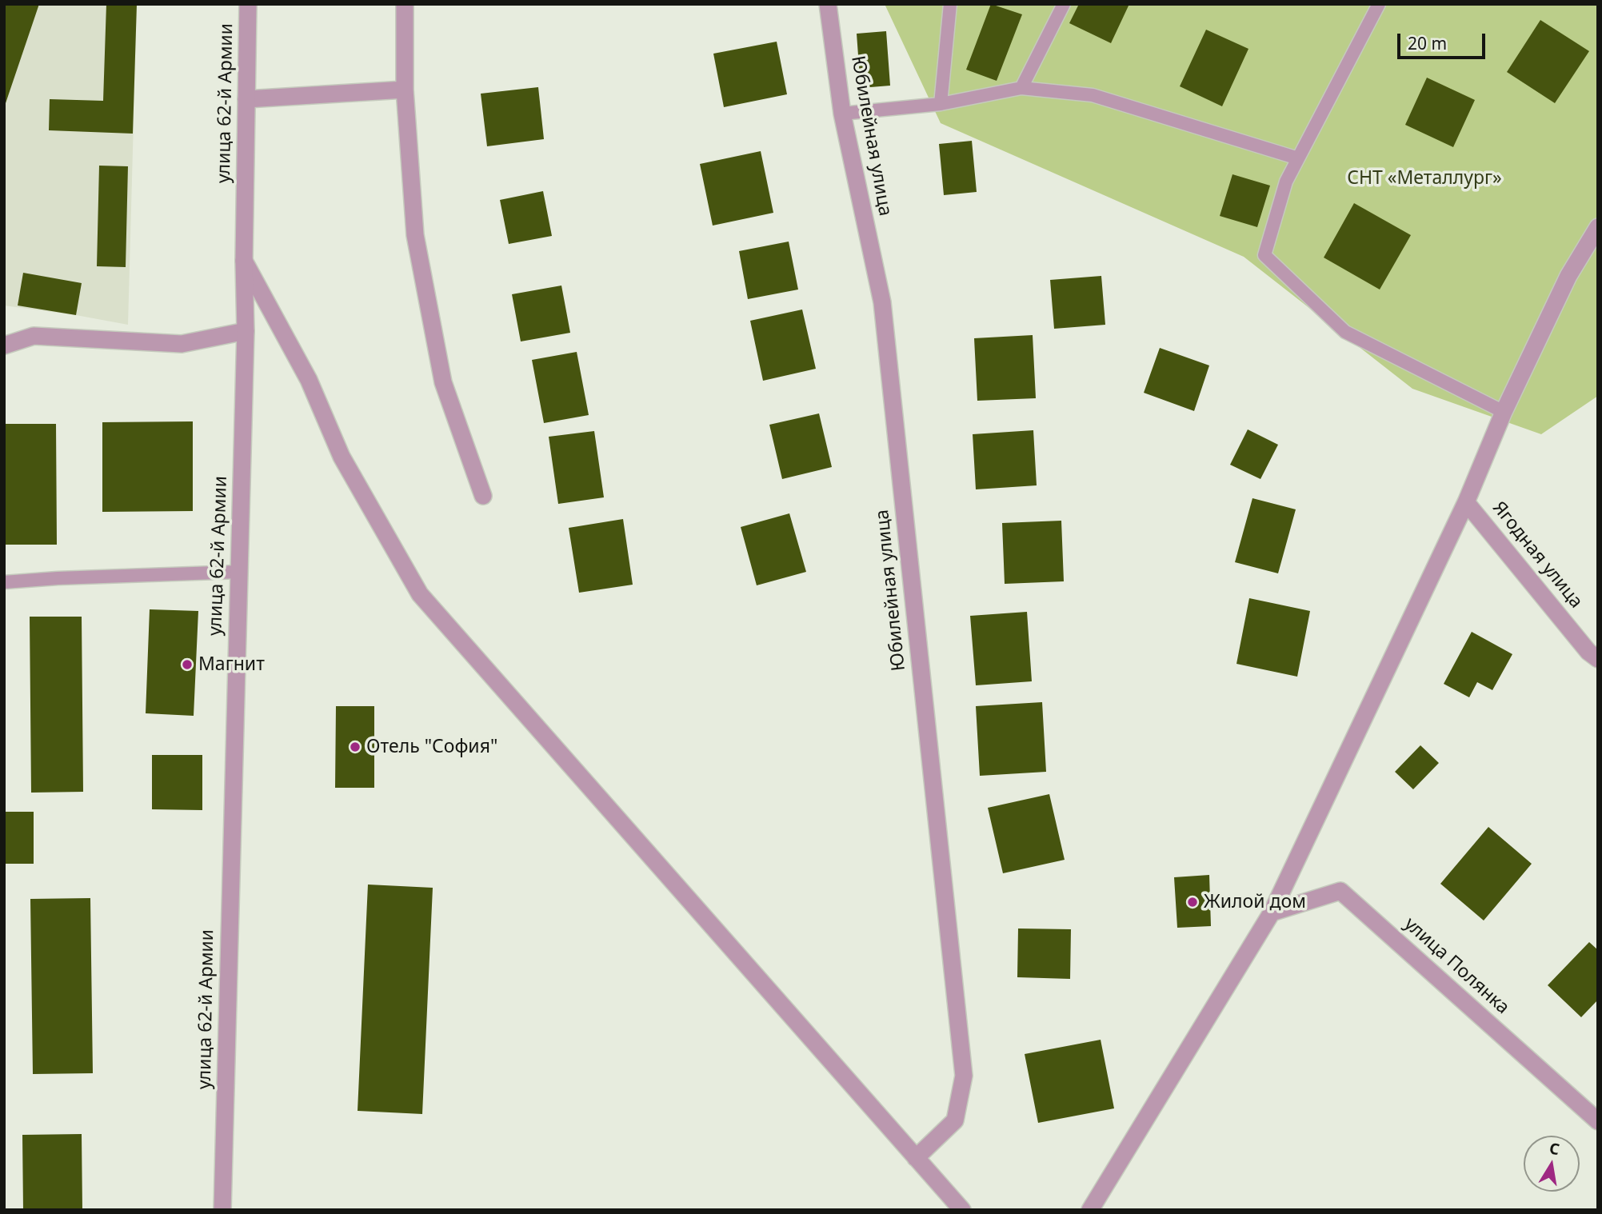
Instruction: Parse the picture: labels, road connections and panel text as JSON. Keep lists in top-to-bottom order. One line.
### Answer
{"streets":{"street":["улица 62-й Армии","Юбилейная улица","Ягодная улица","улица Полянка"]},"parks":["СНТ «Металлург»"],"places":["Магнит","Отель \"София\"","Жилой дом"],"scale_bar":"20 m","north":"top"}
